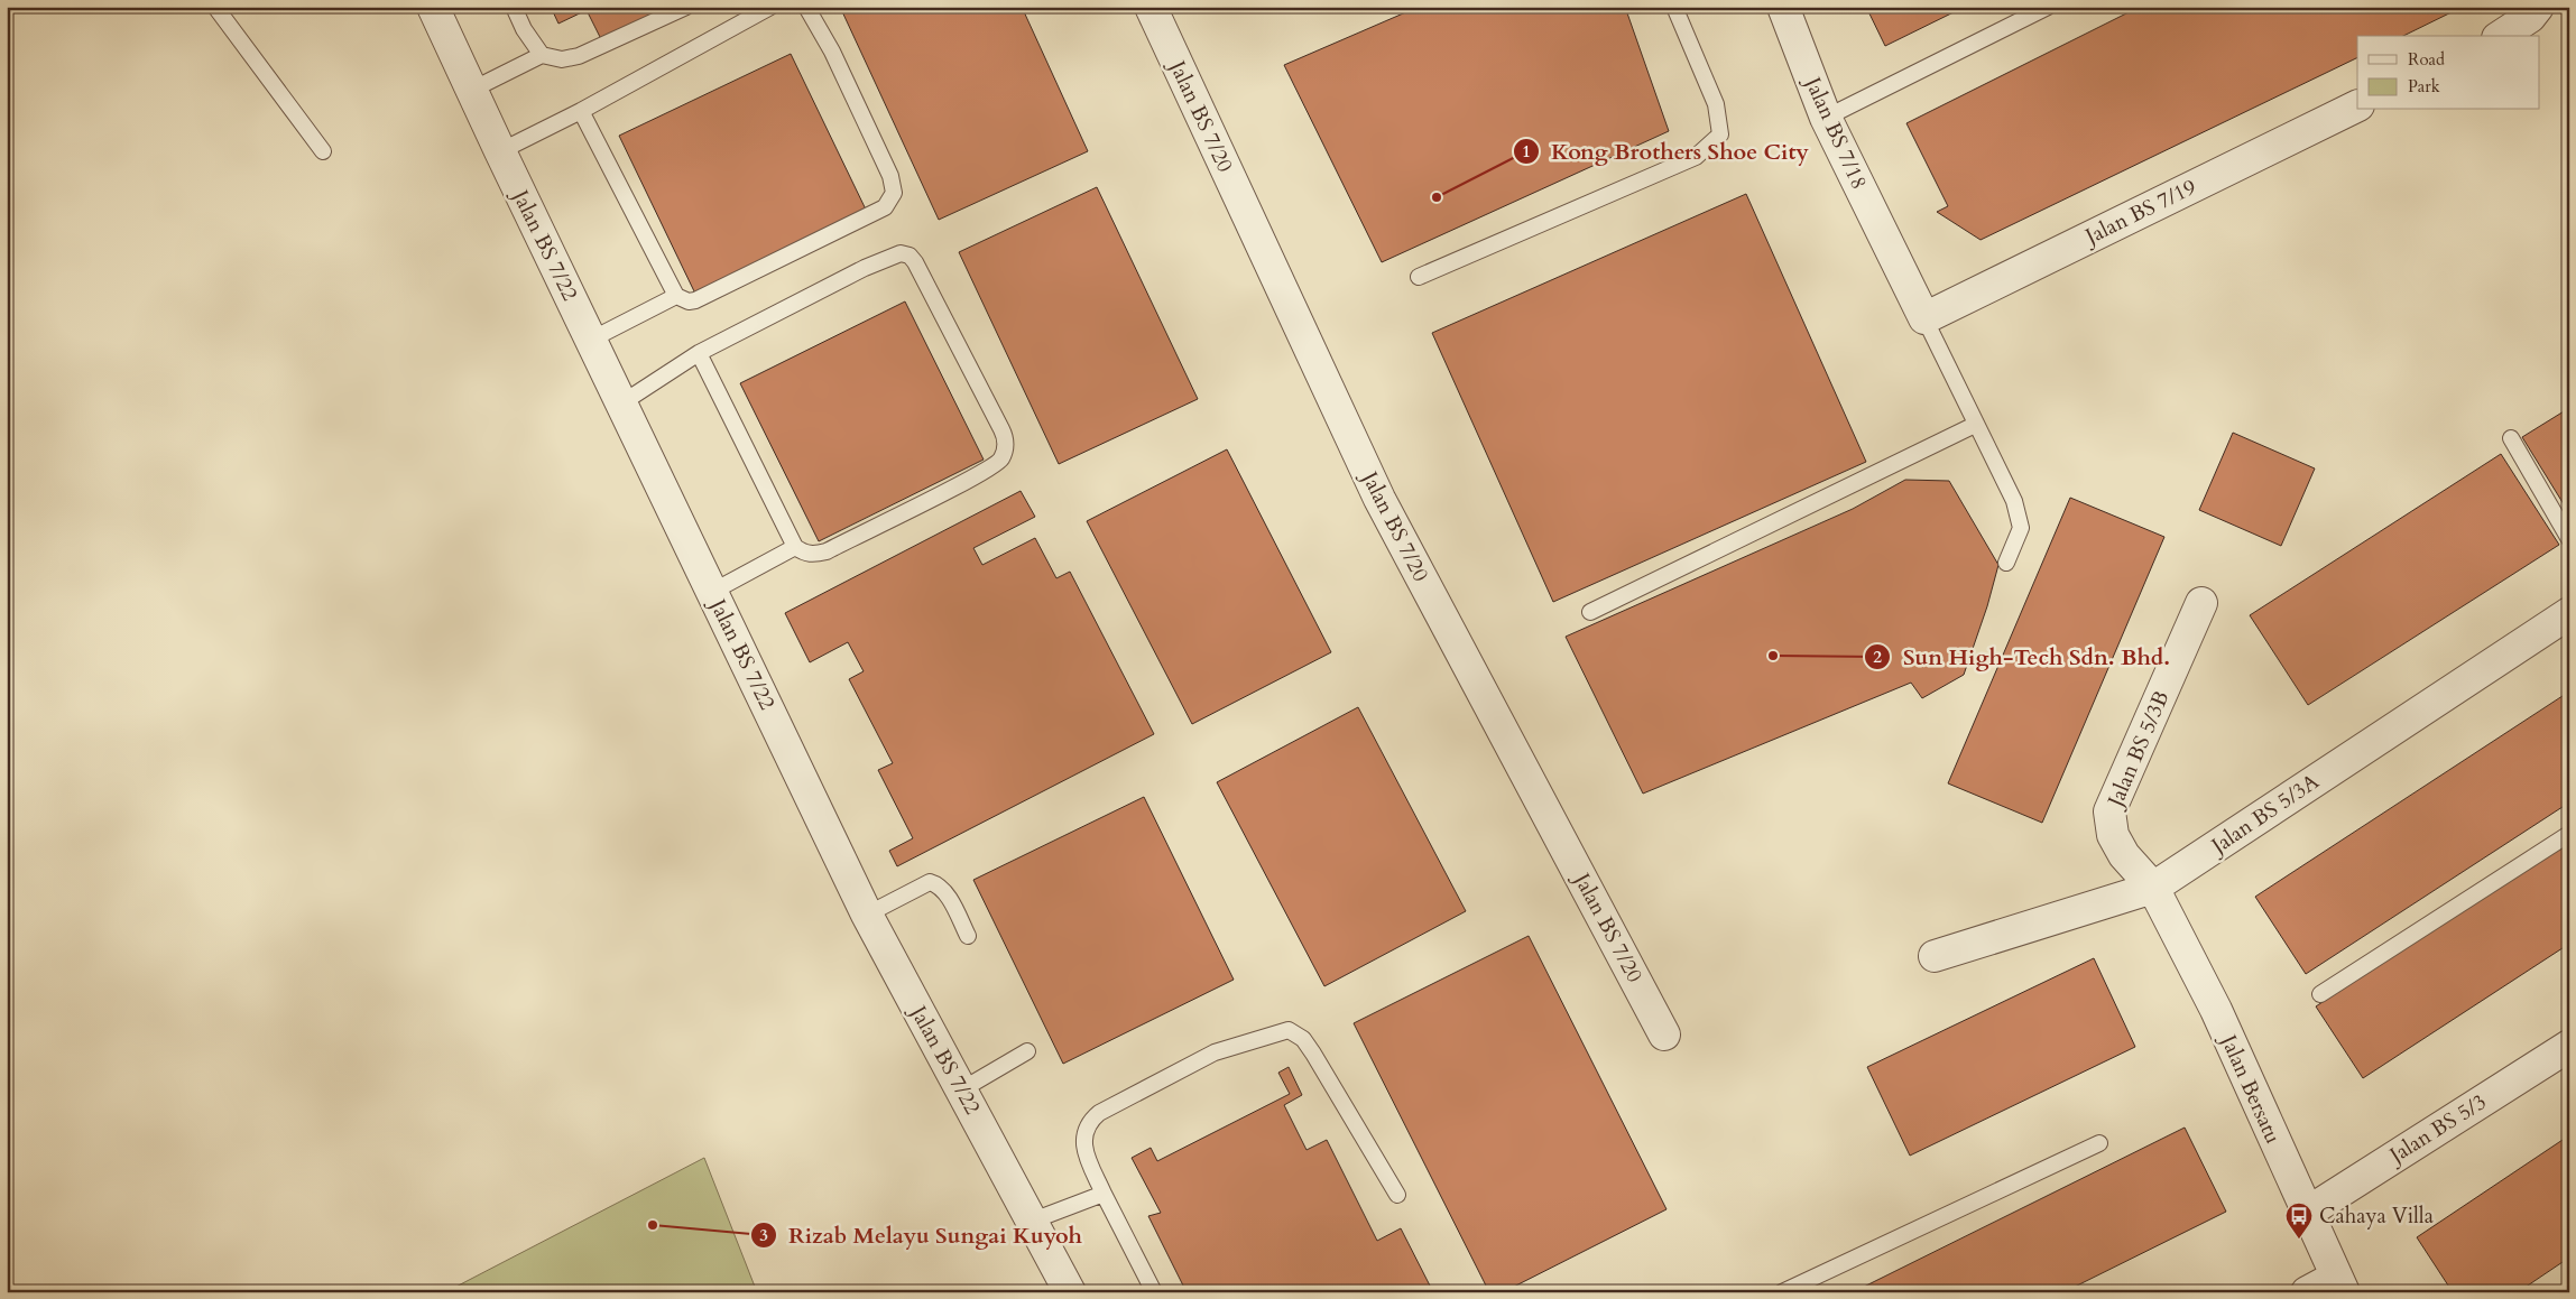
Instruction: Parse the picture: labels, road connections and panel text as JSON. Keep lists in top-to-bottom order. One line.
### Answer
{"streets":{"street":["Jalan BS 7/20","Jalan BS 7/18","Jalan BS 7/19","Jalan BS 7/22","Jalan BS 5/3B","Jalan BS 5/3A","Jalan Bersatu","Jalan BS 5/3"]},"crossings":[["Jalan BS 7/18","Jalan BS 7/19"],["Jalan BS 5/3B","Jalan BS 5/3A"],["Jalan BS 5/3B","Jalan Bersatu"],["Jalan BS 5/3A","Jalan Bersatu"],["Jalan Bersatu","Jalan BS 5/3"]],"places":{"other":["Kong Brothers Shoe City","Sun High-Tech Sdn. Bhd.","Rizab Melayu Sungai Kuyoh"],"bus stop":["Cahaya Villa"]},"legend":["Road","Park"]}
